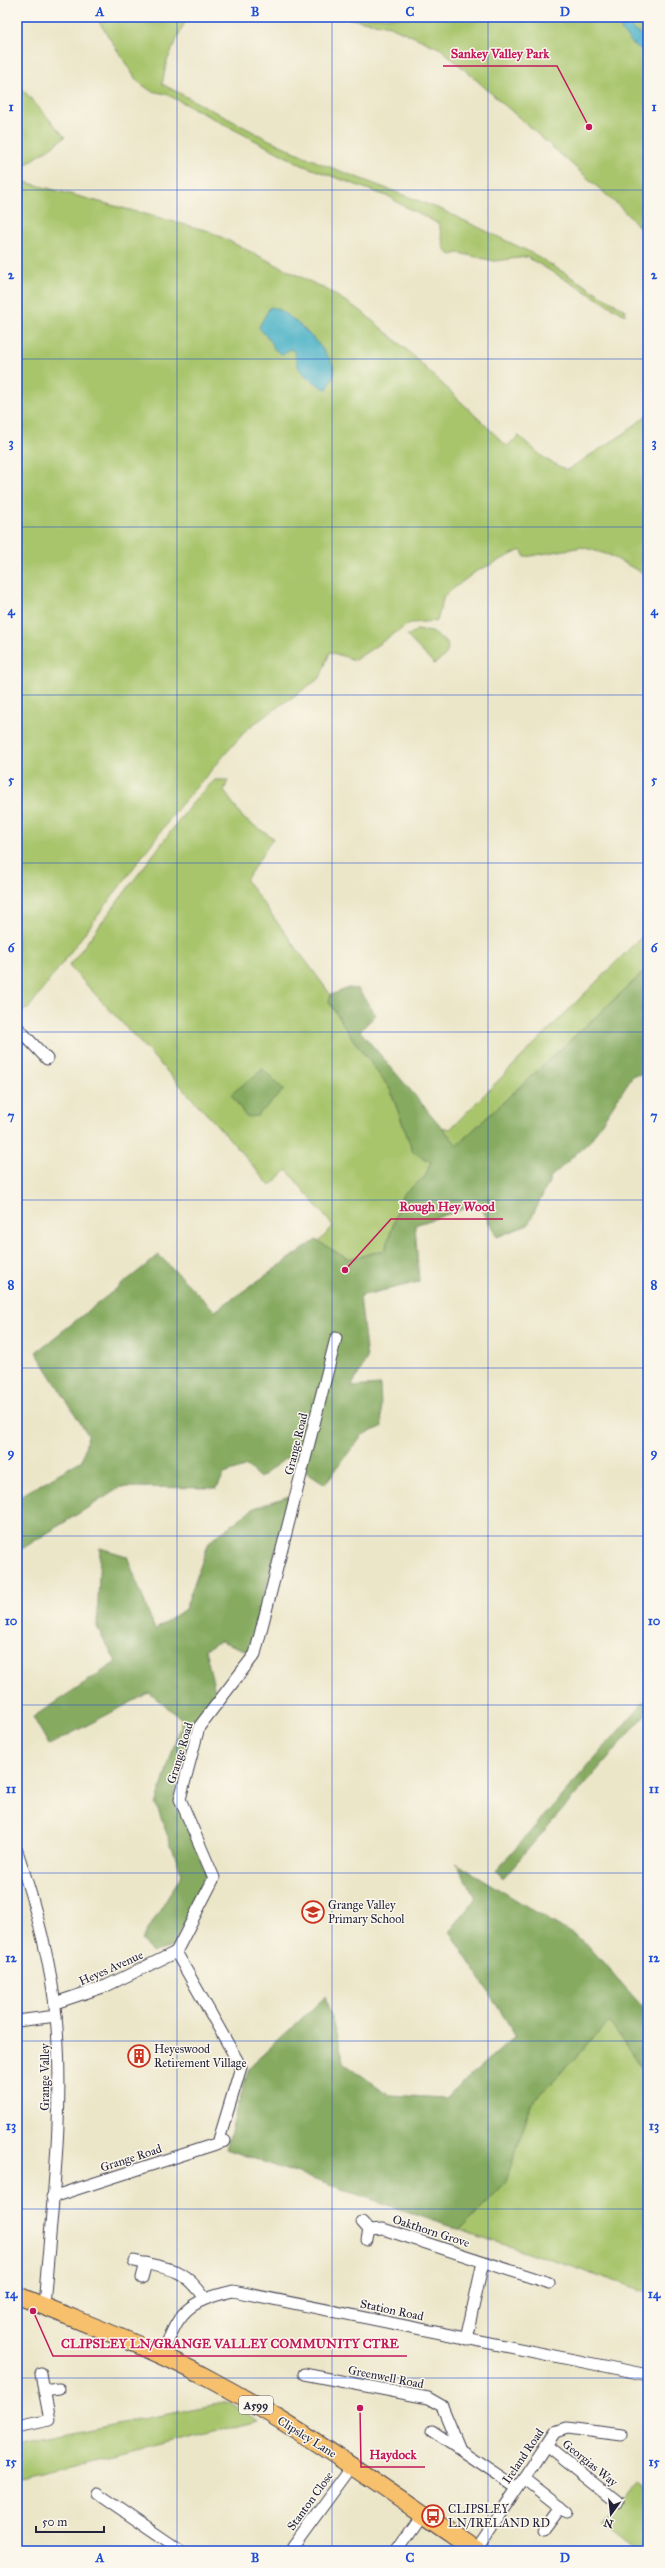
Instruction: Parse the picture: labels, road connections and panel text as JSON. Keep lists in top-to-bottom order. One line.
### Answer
{"streets":{"main road":["A599","Clipsley Lane"],"street":["Grange Road","Heyes Avenue","Grange Valley","Oakthorn Grove","Station Road","Greenwell Road","Ireland Road","Georgias Way","Stanton Close"]},"crossings":[["Grange Road","Heyes Avenue"],["Grange Road","Grange Valley"],["Heyes Avenue","Grange Valley"],["Grange Valley","Clipsley Lane"],["Station Road","Clipsley Lane"],["Clipsley Lane","Ireland Road"],["Clipsley Lane","Stanton Close"],["Ireland Road","Georgias Way"]],"places":{"other":["Sankey Valley Park","Rough Hey Wood","CLIPSLEY LN/GRANGE VALLEY COMMUNITY CTRE","Haydock"],"school or university":["Grange Valley Primary School"],"building":["Heyeswood Retirement Village"],"bus stop":["CLIPSLEY LN/IRELAND RD"]},"scale_bar":"50 m","north":"bottom","grid":{"columns":["A","B","C","D"],"rows":["1","2","3","4","5","6","7","8","9","10","11","12","13","14","15"]}}
